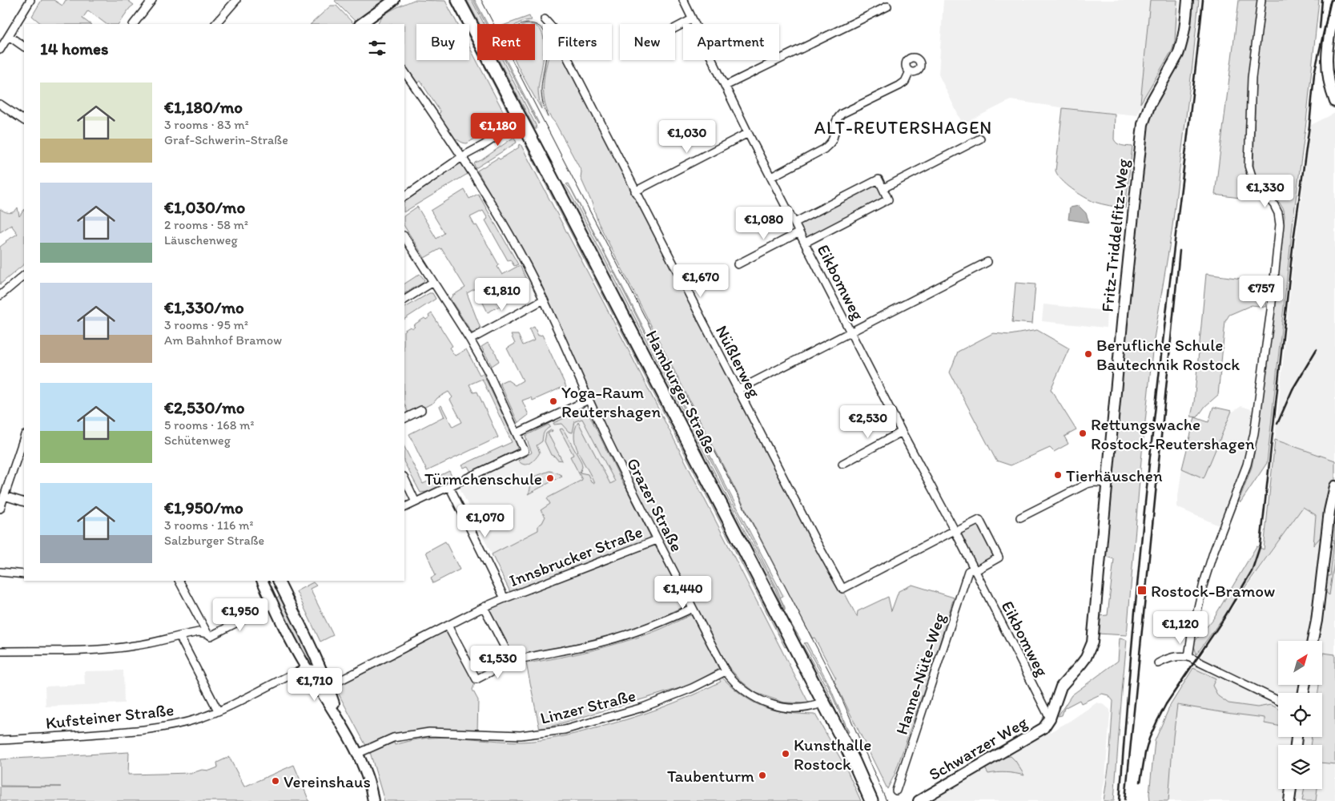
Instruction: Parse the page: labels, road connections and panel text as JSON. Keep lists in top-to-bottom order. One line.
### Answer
{"streets":{"main road":["Hamburger Straße"],"street":["Fritz-Triddelfitz-Weg","Eikbomweg","Nüßlerweg","Grazer Straße","Innsbrucker Straße","Hanne-Nüte-Weg","Linzer Straße","Kufsteiner Straße","Schwarzer Weg"]},"crossings":[["Fritz-Triddelfitz-Weg","Eikbomweg"],["Fritz-Triddelfitz-Weg","Schwarzer Weg"],["Eikbomweg","Nüßlerweg"],["Eikbomweg","Hanne-Nüte-Weg"],["Eikbomweg","Schwarzer Weg"],["Hamburger Straße","Grazer Straße"],["Grazer Straße","Innsbrucker Straße"],["Grazer Straße","Linzer Straße"]],"districts":["ALT-REUTERSHAGEN"],"places":{"other":["Berufliche Schule Bautechnik Rostock","Yoga-Raum Reutershagen","Rettungswache Rostock-Reutershagen","Tierhäuschen","Türmchenschule","Kunsthalle Rostock","Taubenturm","Vereinshaus"],"transit":["Rostock-Bramow"]},"north":"top right","page":{"chip":["Buy","Rent","Filters","New","Apartment"],"heading":"14 homes","list":[{"name":"€1,180/mo","note":"3 rooms · 83 m² · Graf-Schwerin-Straße"},{"name":"€1,030/mo","note":"2 rooms · 58 m² · Läuschenweg"},{"name":"€1,330/mo","note":"3 rooms · 95 m² · Am Bahnhof Bramow"},{"name":"€2,530/mo","note":"5 rooms · 168 m² · Schütenweg"},{"name":"€1,950/mo","note":"3 rooms · 116 m² · Salzburger Straße"}],"price":["€1,180","€1,030","€1,330","€1,080","€1,670","€757","€1,810","€2,530","€1,070","€1,440","€1,950","€1,120","€1,530","€1,710"]}}
